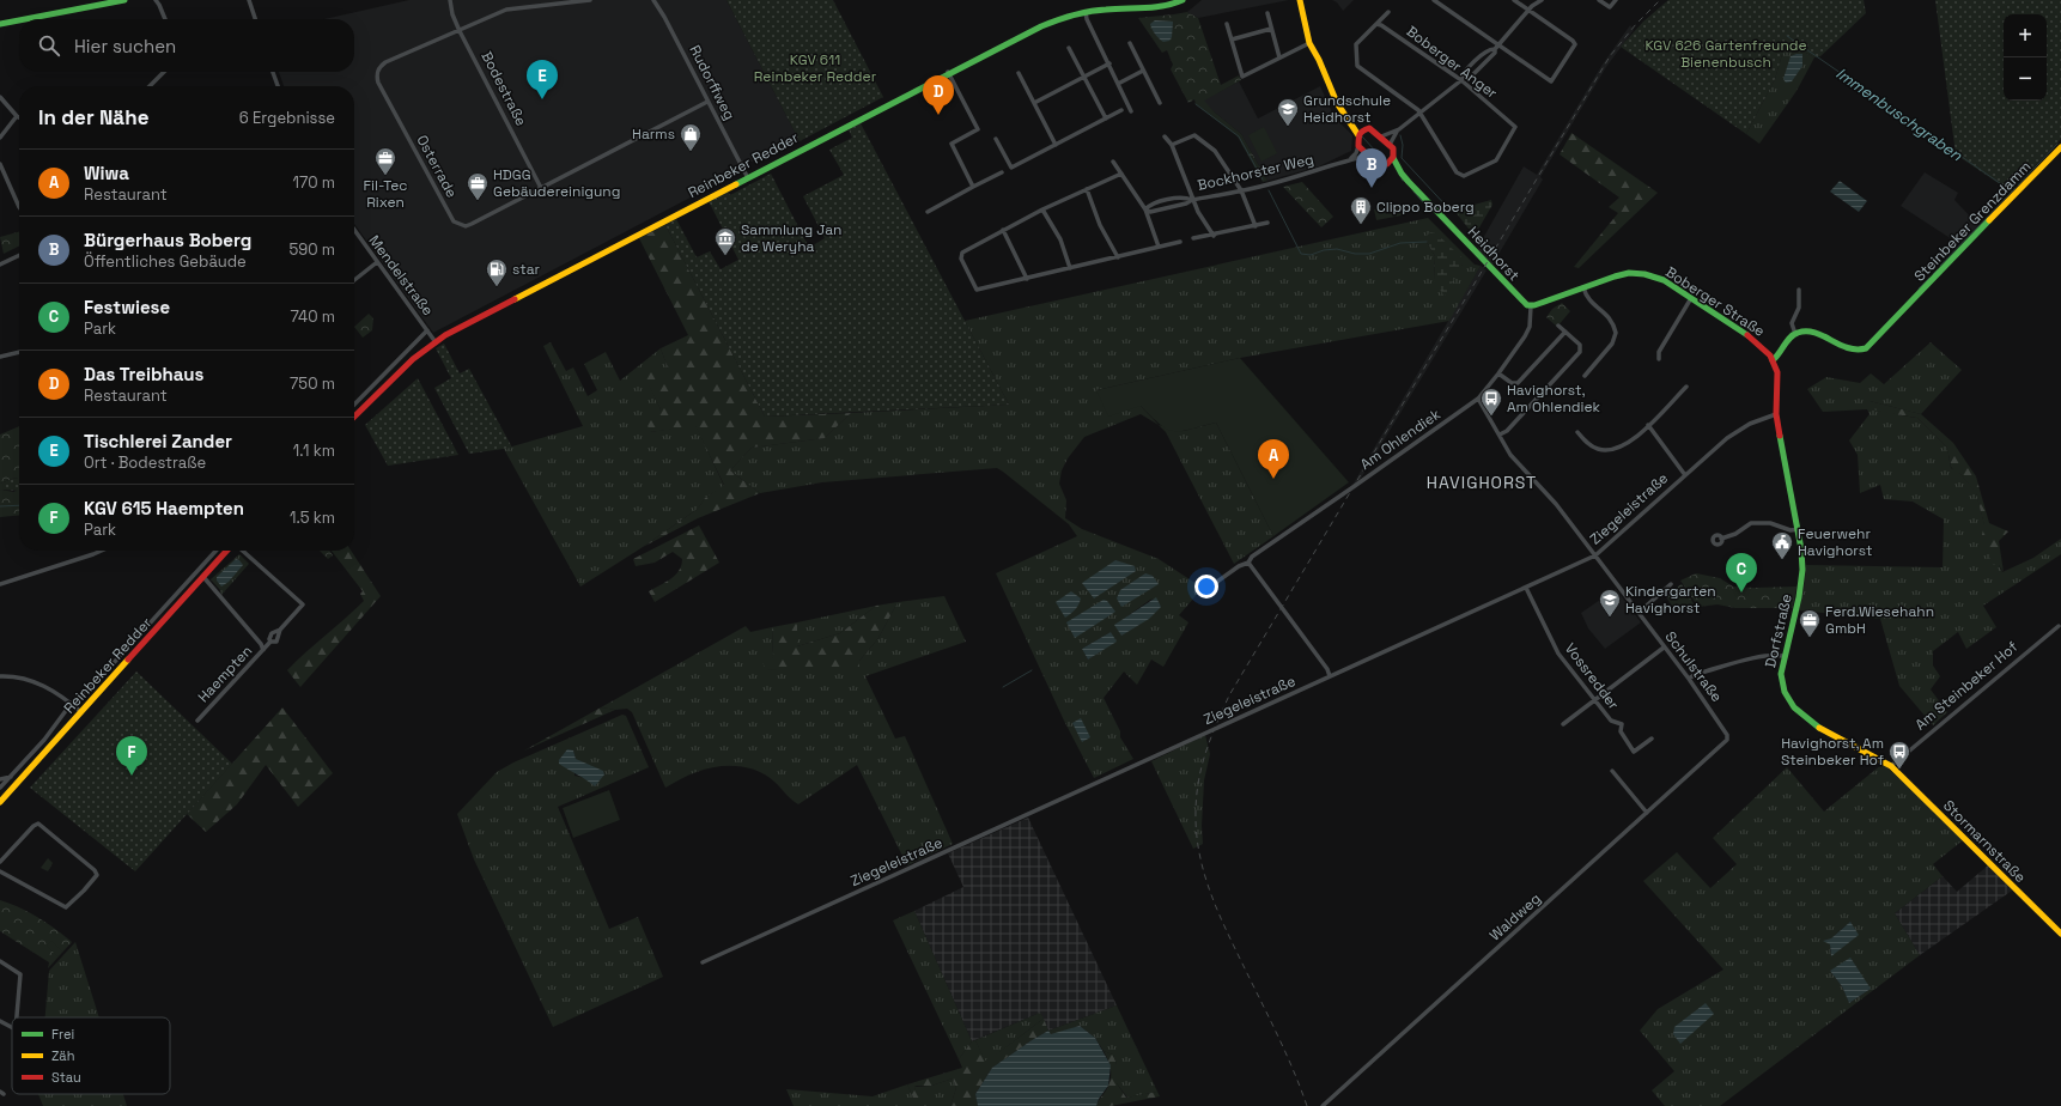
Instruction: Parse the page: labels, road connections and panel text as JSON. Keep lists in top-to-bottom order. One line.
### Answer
{"streets":{"street":["Boberger Anger","Rudorffweg","Bodestraße","Reinbeker Redder","Osterrade","Bockhorster Weg","Steinbeker Grenzdamm","Heidhorst","Mendelstraße","Boberger Straße","Am Ohlendiek","Ziegeleistraße","Dorfstraße","Schulstraße","Haempten","Vossredder","Am Steinbeker Hof","Stormarnstraße","Waldweg"]},"crossings":[["Rudorffweg","Reinbeker Redder"],["Rudorffweg","Osterrade"],["Bodestraße","Osterrade"],["Reinbeker Redder","Mendelstraße"],["Reinbeker Redder","Haempten"],["Bockhorster Weg","Heidhorst"],["Heidhorst","Boberger Straße"],["Heidhorst","Am Ohlendiek"],["Boberger Straße","Am Ohlendiek"],["Boberger Straße","Ziegeleistraße"],["Boberger Straße","Dorfstraße"],["Am Ohlendiek","Schulstraße"],["Ziegeleistraße","Dorfstraße"],["Ziegeleistraße","Schulstraße"],["Ziegeleistraße","Vossredder"],["Dorfstraße","Am Steinbeker Hof"],["Dorfstraße","Stormarnstraße"],["Schulstraße","Waldweg"],["Am Steinbeker Hof","Stormarnstraße"]],"districts":["HAVIGHORST"],"water":["Immenbuschgraben"],"parks":["KGV 626 Gartenfreunde Bienenbusch","KGV 611 Reinbeker Redder"],"places":{"school or university":["Grundschule Heidhorst","Kindergarten Havighorst"],"shop":["Harms"],"office":["Fil-Tec Rixen","HDGG Gebäudereinigung","Ferd.Wiesehahn GmbH"],"building":["Clippo Boberg"],"museum":["Sammlung Jan de Weryha"],"fuel station":["star"],"bus stop":["Havighorst, Am Ohlendiek","Havighorst, Am Steinbeker Hof"],"public building":["Feuerwehr Havighorst"]},"legend":["Frei","Zäh","Stau"],"page":{"map_buttons":["+","−"],"search":"Hier suchen","pins":["E","D","B","A","C","F"],"heading":["In der Nähe","6 Ergebnisse"],"list":[{"mark":"A","name":"Wiwa","note":"Restaurant","value":"170 m"},{"mark":"B","name":"Bürgerhaus Boberg","note":"Öffentliches Gebäude","value":"590 m"},{"mark":"C","name":"Festwiese","note":"Park","value":"740 m"},{"mark":"D","name":"Das Treibhaus","note":"Restaurant","value":"750 m"},{"mark":"E","name":"Tischlerei Zander","note":"Ort · Bodestraße","value":"1.1 km"},{"mark":"F","name":"KGV 615 Haempten","note":"Park","value":"1.5 km"}]}}
